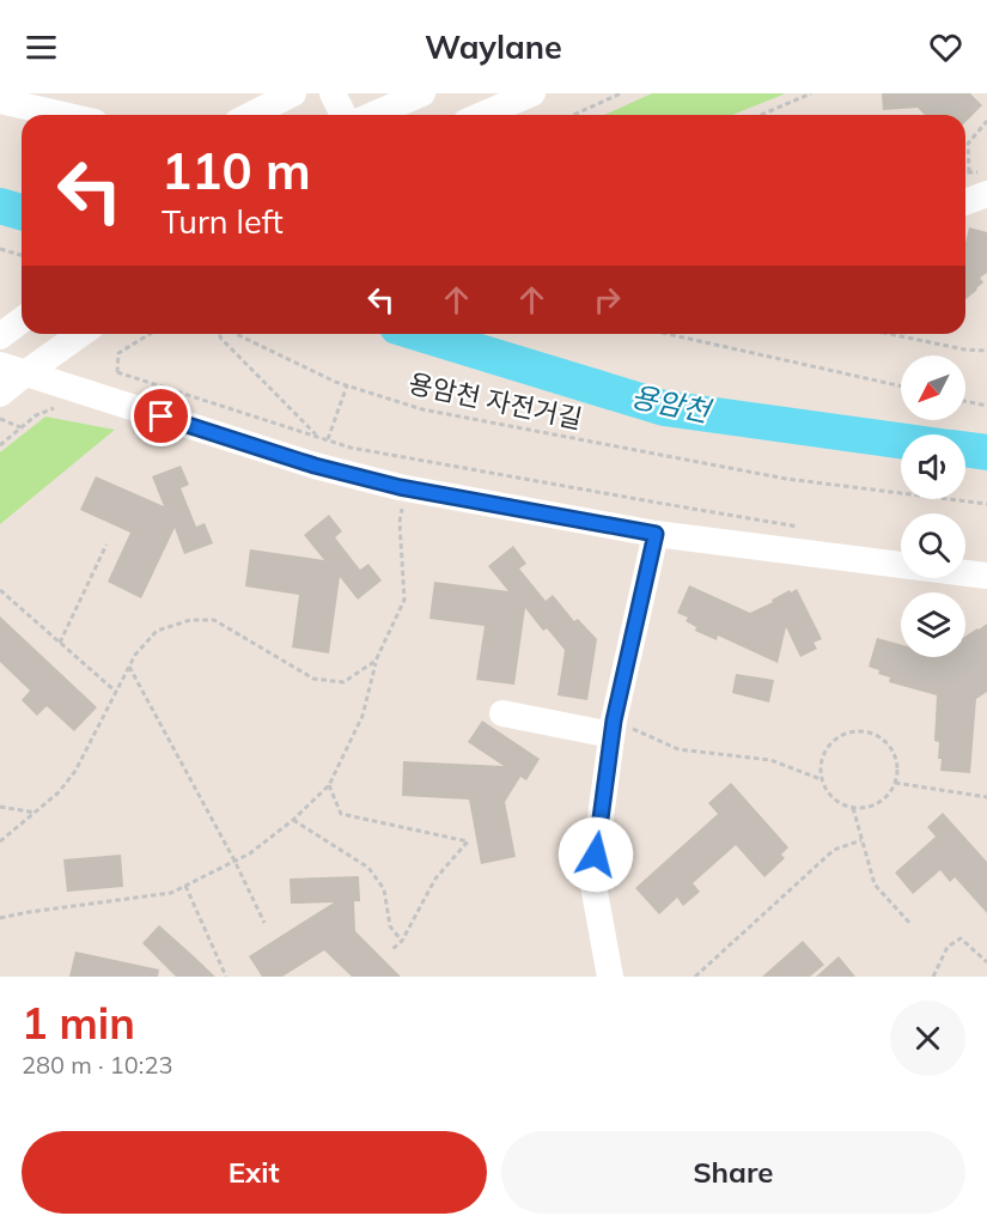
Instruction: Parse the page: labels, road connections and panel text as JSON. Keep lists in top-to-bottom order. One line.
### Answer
{"streets":{"path":["용암천 자전거길"]},"water":["용암천"],"north":"bottom left","page":{"header":"Waylane","turn":["110 m","Turn left"],"heading":["1 min","280 m · 10:23"],"buttons":["Exit","Share"]}}
